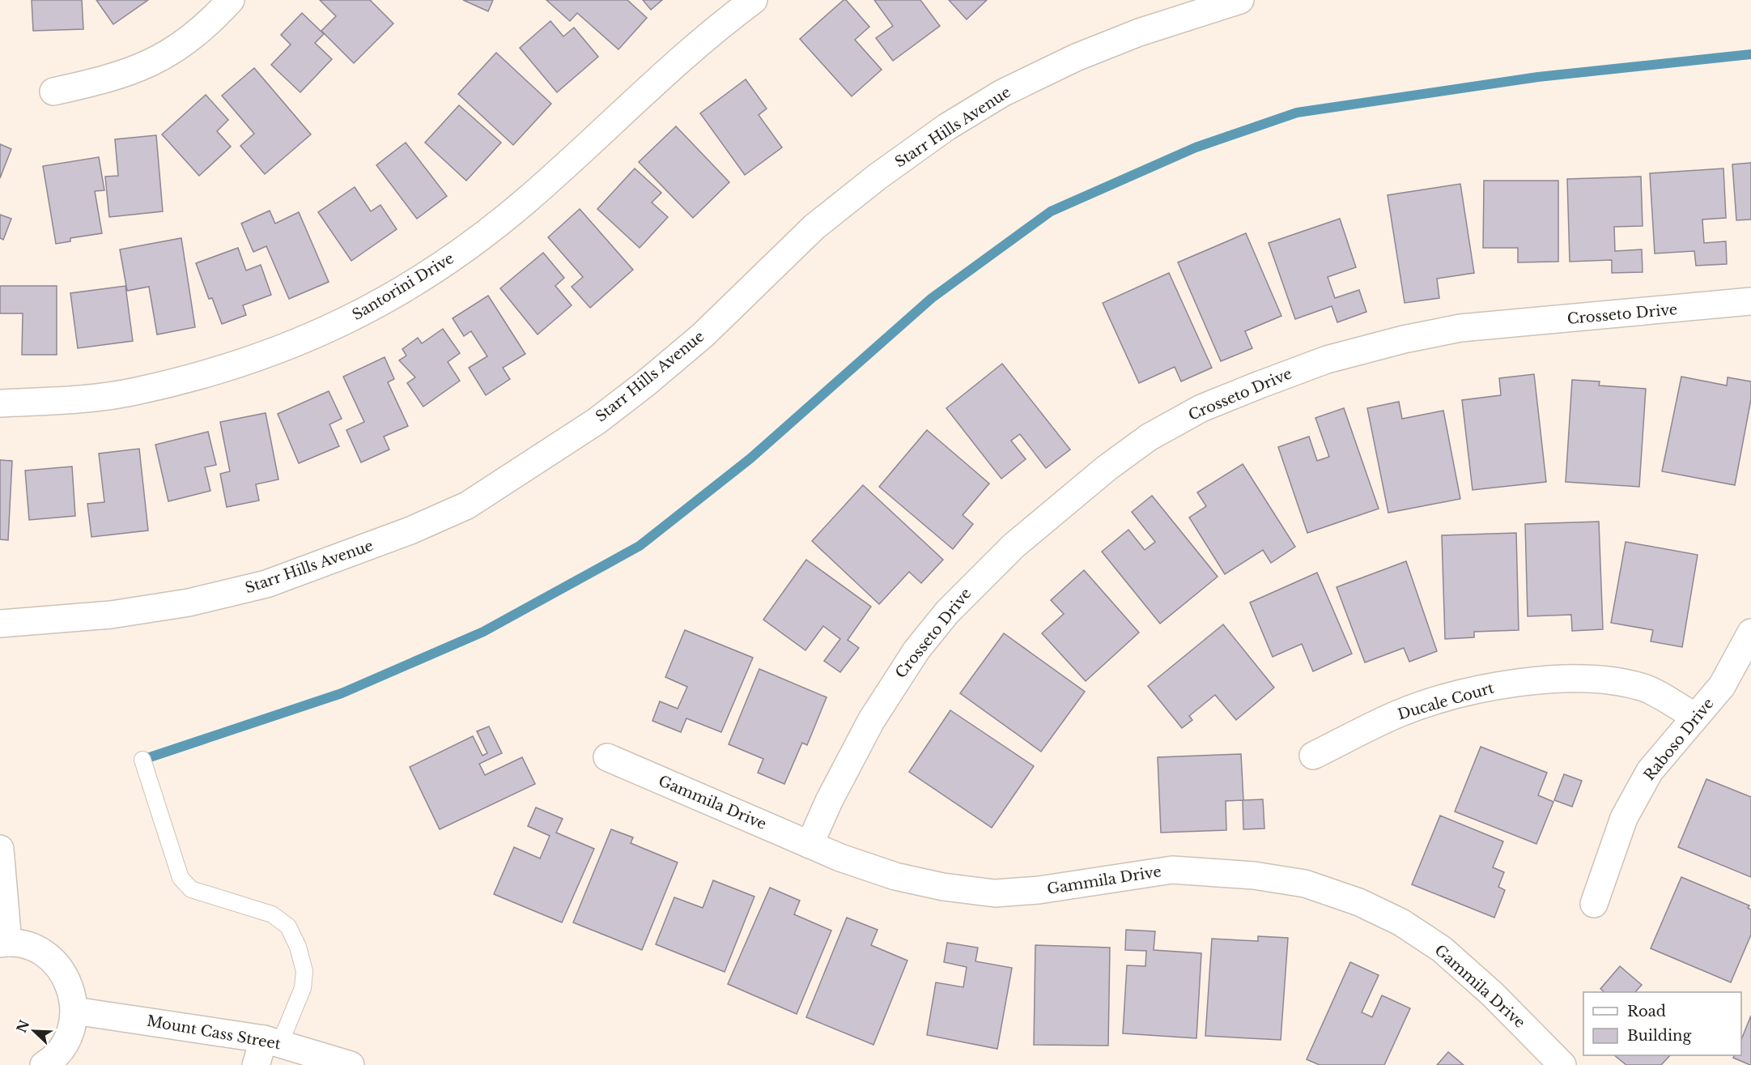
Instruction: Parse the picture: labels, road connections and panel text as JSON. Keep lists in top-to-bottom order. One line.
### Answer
{"streets":{"street":["Starr Hills Avenue","Santorini Drive","Crosseto Drive","Ducale Court","Raboso Drive","Gammila Drive","Mount Cass Street"]},"crossings":[["Crosseto Drive","Gammila Drive"],["Ducale Court","Raboso Drive"]],"legend":["Road","Building"],"north":"top left"}
